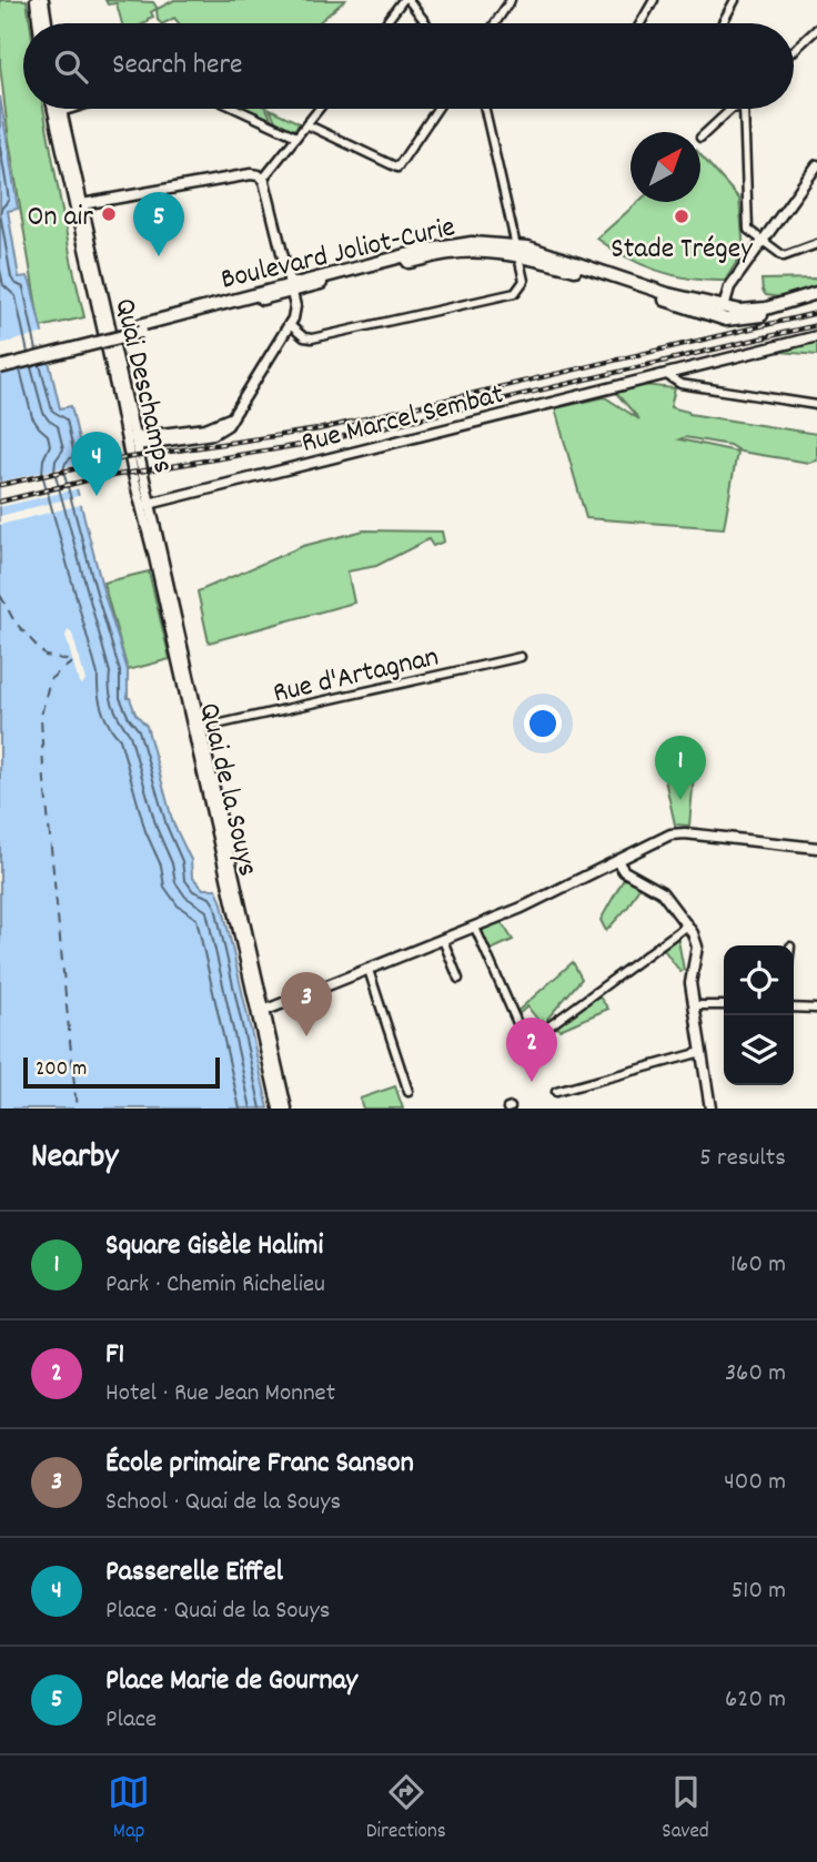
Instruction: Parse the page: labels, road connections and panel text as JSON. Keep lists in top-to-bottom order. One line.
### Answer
{"streets":{"main road":["Boulevard Joliot-Curie","Quai Deschamps","Rue Marcel Sembat","Quai de la Souys"],"street":["Rue d'Artagnan"]},"crossings":[["Quai Deschamps","Rue Marcel Sembat"],["Quai Deschamps","Quai de la Souys"],["Rue Marcel Sembat","Quai de la Souys"],["Rue d'Artagnan","Quai de la Souys"]],"places":["On air","Stade Trégey"],"scale_bar":"200 m","north":"top right","page":{"search":"Search here","pins":["5","4","1","3","2"],"scale":"200 m","heading":["Nearby","5 results"],"list":[{"mark":"1","name":"Square Gisèle Halimi","note":"Park · Chemin Richelieu","value":"160 m"},{"mark":"2","name":"F1","note":"Hotel · Rue Jean Monnet","value":"360 m"},{"mark":"3","name":"École primaire Franc Sanson","note":"School · Quai de la Souys","value":"400 m"},{"mark":"4","name":"Passerelle Eiffel","note":"Place · Quai de la Souys","value":"510 m"},{"mark":"5","name":"Place Marie de Gournay","note":"Place","value":"620 m"}],"nav":["Map","Directions","Saved"]}}
